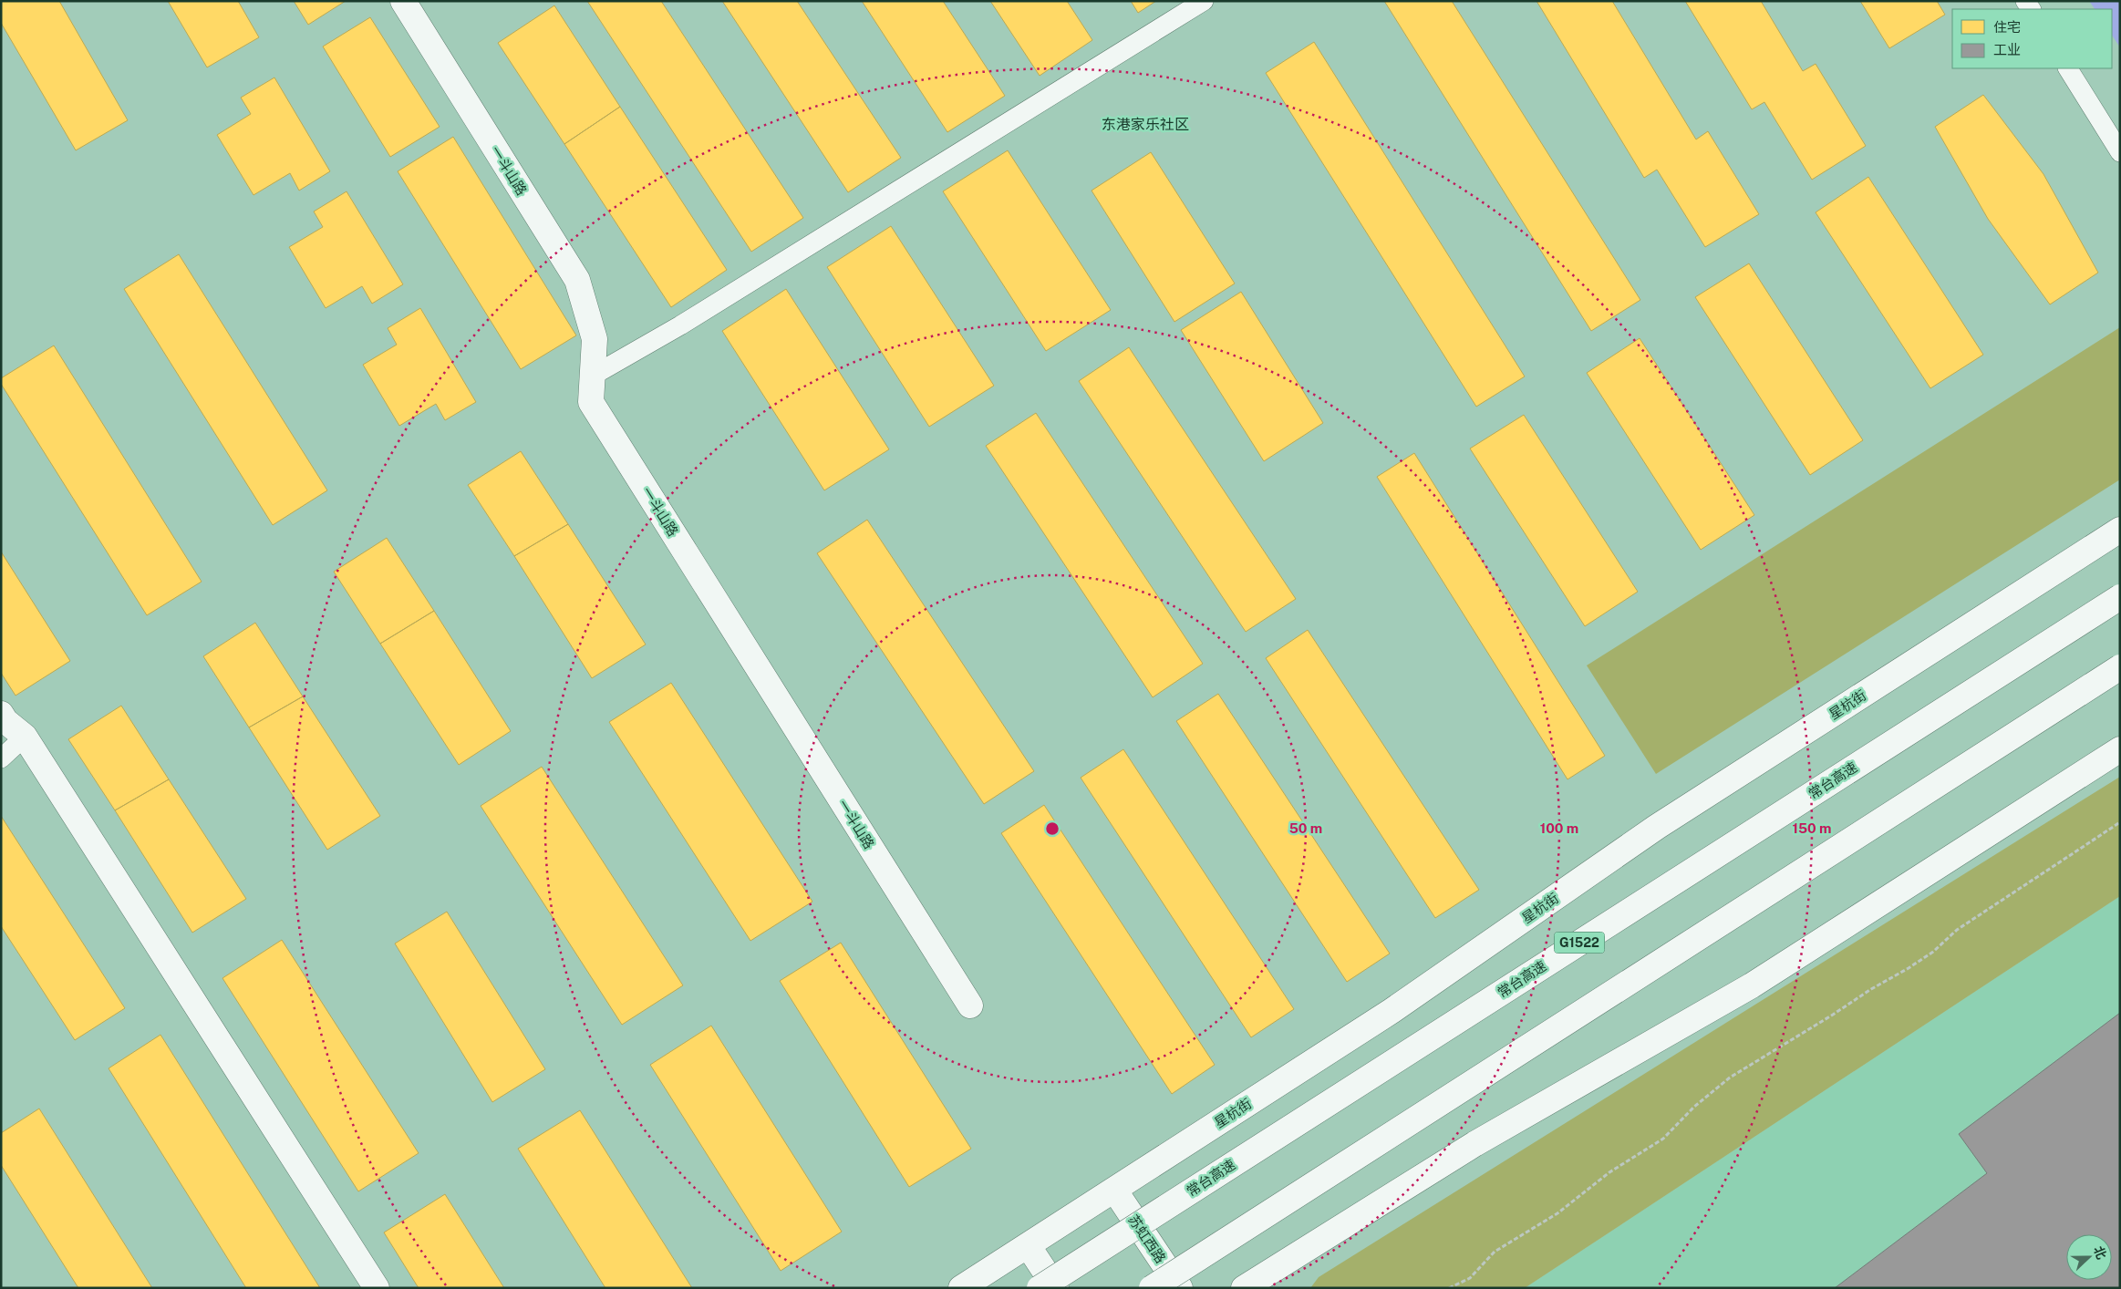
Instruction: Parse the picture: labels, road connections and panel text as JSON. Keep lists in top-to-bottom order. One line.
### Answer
{"streets":{"main road":["一斗山路","星杭街","常台高速","G1522","苏虹西路"]},"crossings":[["星杭街","苏虹西路"]],"districts":["东港家乐社区"],"legend":["住宅","工业"],"north":"right","rings":["50 m","100 m","150 m"]}
